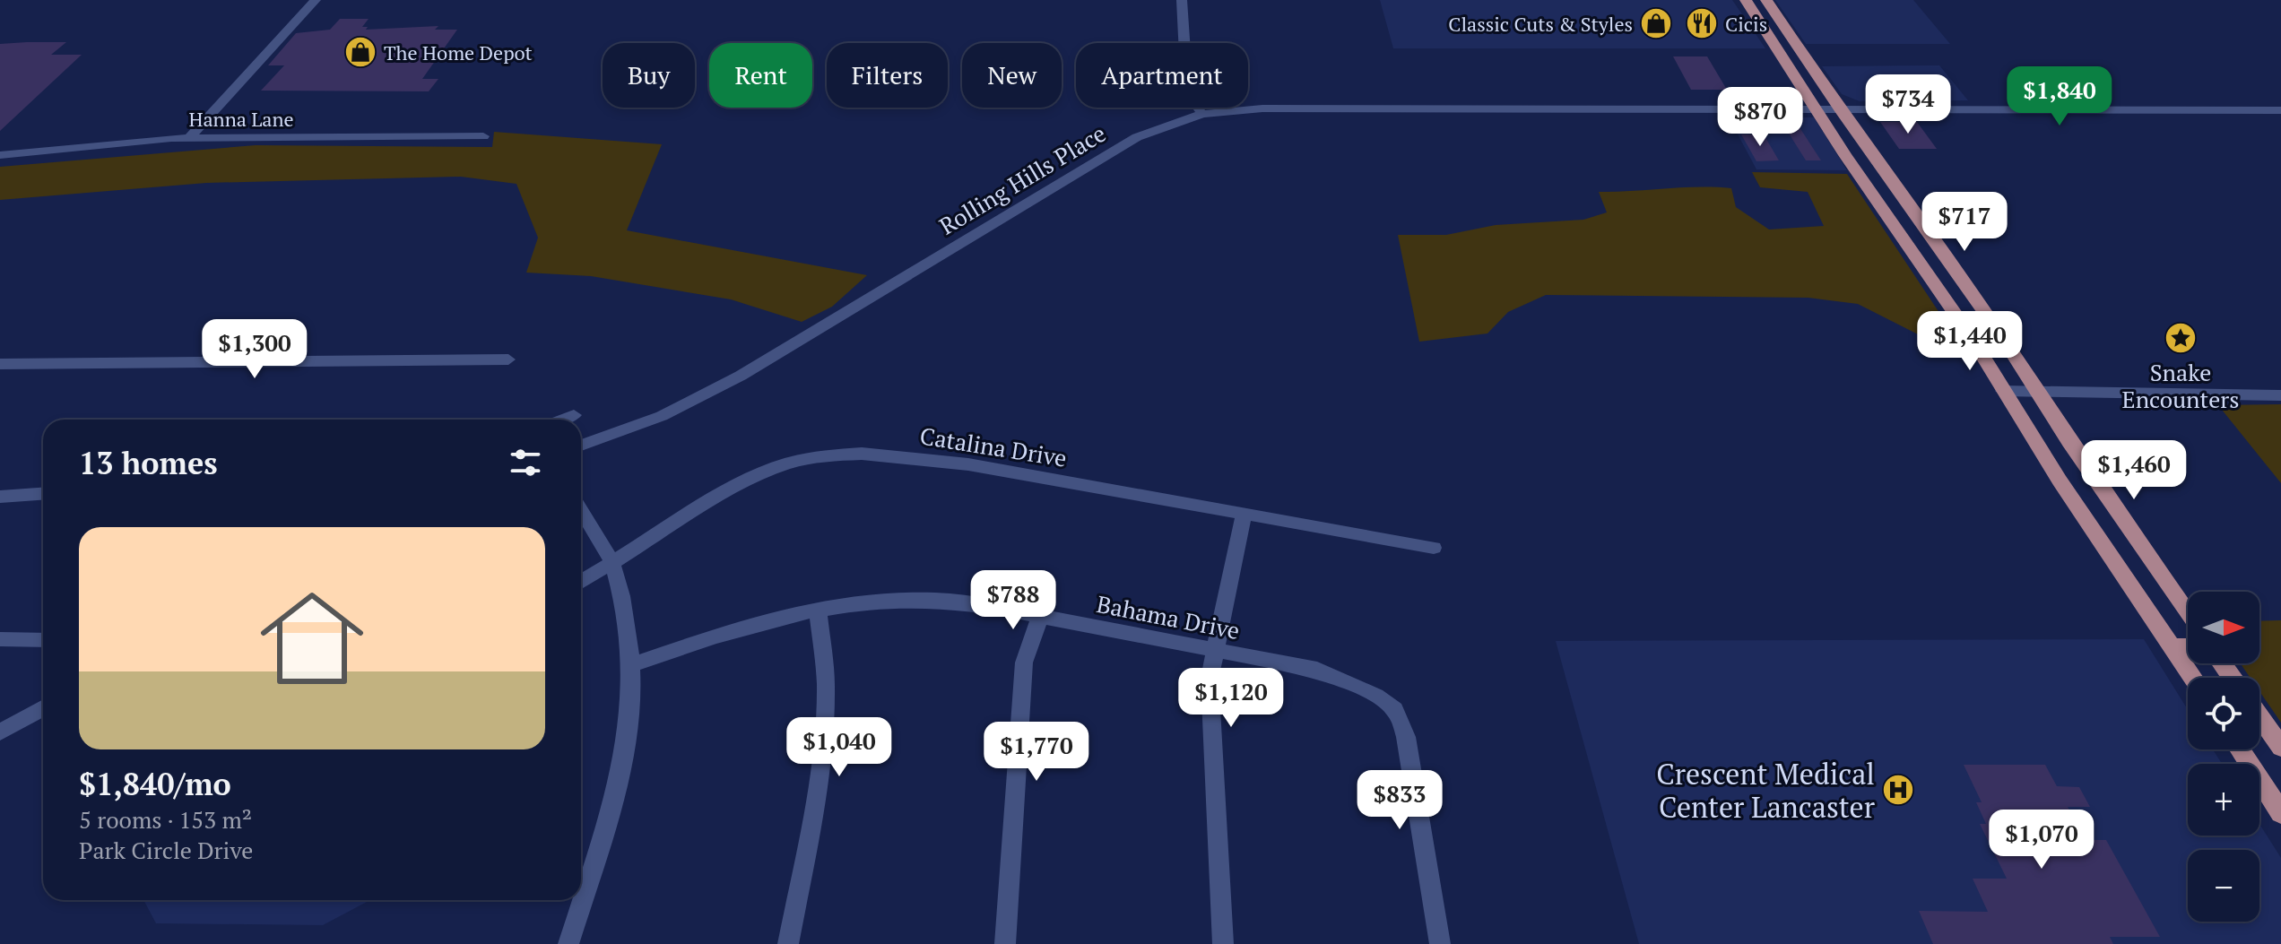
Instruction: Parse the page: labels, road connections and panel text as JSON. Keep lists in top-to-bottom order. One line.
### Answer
{"streets":{"street":["Hanna Lane","Rolling Hills Place","Catalina Drive","Bahama Drive"]},"places":{"shop":["Classic Cuts & Styles","The Home Depot"],"restaurant":["Cicis"],"place":["Snake Encounters"],"hospital":["Crescent Medical Center Lancaster"]},"north":"right","page":{"chip":["Buy","Rent","Filters","New","Apartment"],"price":["$1,840","$734","$870","$717","$1,440","$1,300","$1,460","$788","$1,120","$1,040","$1,770","$833","$1,070"],"heading":"13 homes","list":[{"name":"$1,840/mo","note":"5 rooms · 153 m² · Park Circle Drive"}],"map_buttons":["+","−"]}}
